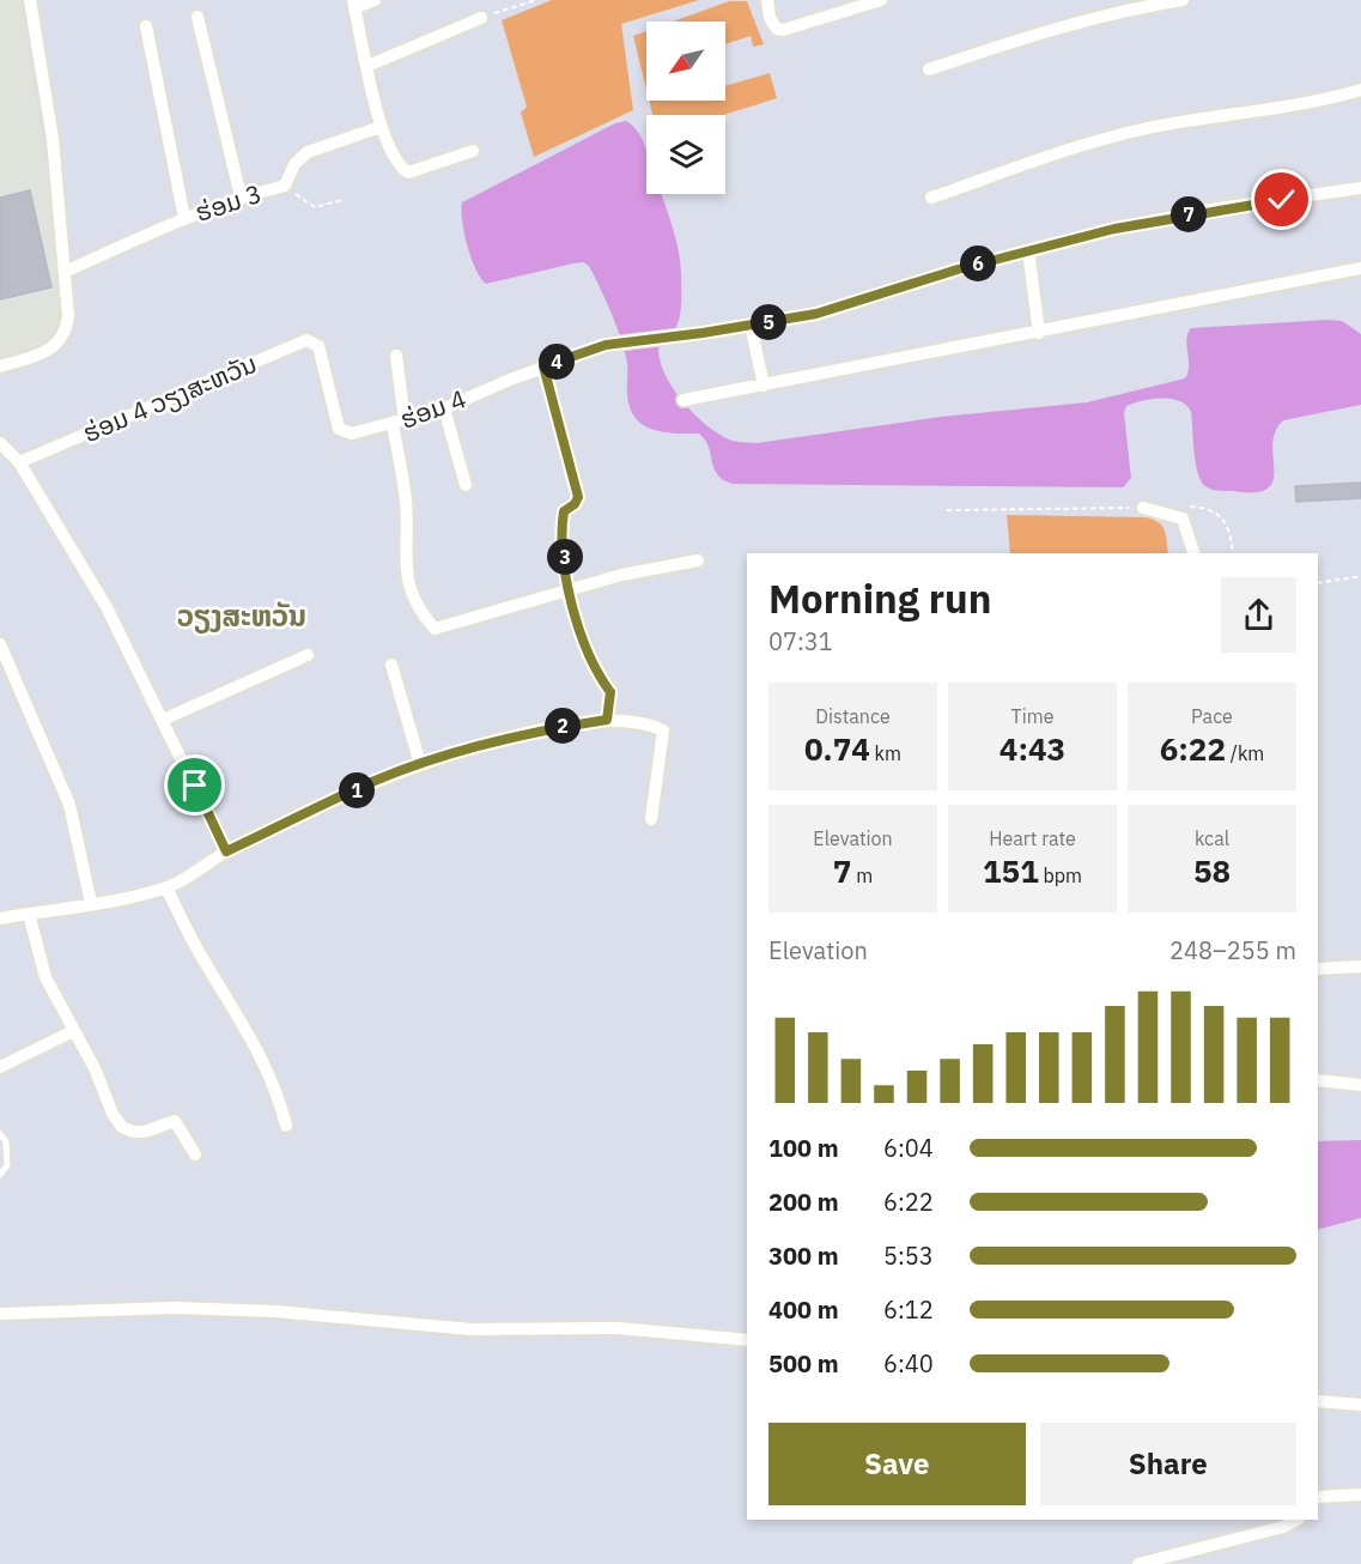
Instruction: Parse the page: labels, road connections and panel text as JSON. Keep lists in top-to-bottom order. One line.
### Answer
{"streets":{"street":["ຮ່ອມ 3","ຮ່ອມ 4 ວຽງສະຫວັນ","ຮ່ອມ 4"]},"crossings":[["ຮ່ອມ 4 ວຽງສະຫວັນ","ຮ່ອມ 4"]],"districts":["ວຽງສະຫວັນ"],"north":"bottom left","page":{"pins":["7","6","5","4","3","2","1"],"heading":["Morning run","07:31"],"stats":[["Distance","0.74 km"],["Time","4:43"],["Pace","6:22 /km"],["Elevation","7 m"],["Heart rate","151 bpm"],["kcal","58"]],"chart":["Elevation","248–255 m"],"list":[{"name":"100 m","note":"6:04"},{"name":"200 m","note":"6:22"},{"name":"300 m","note":"5:53"},{"name":"400 m","note":"6:12"},{"name":"500 m","note":"6:40"}],"buttons":["Save","Share"]}}
